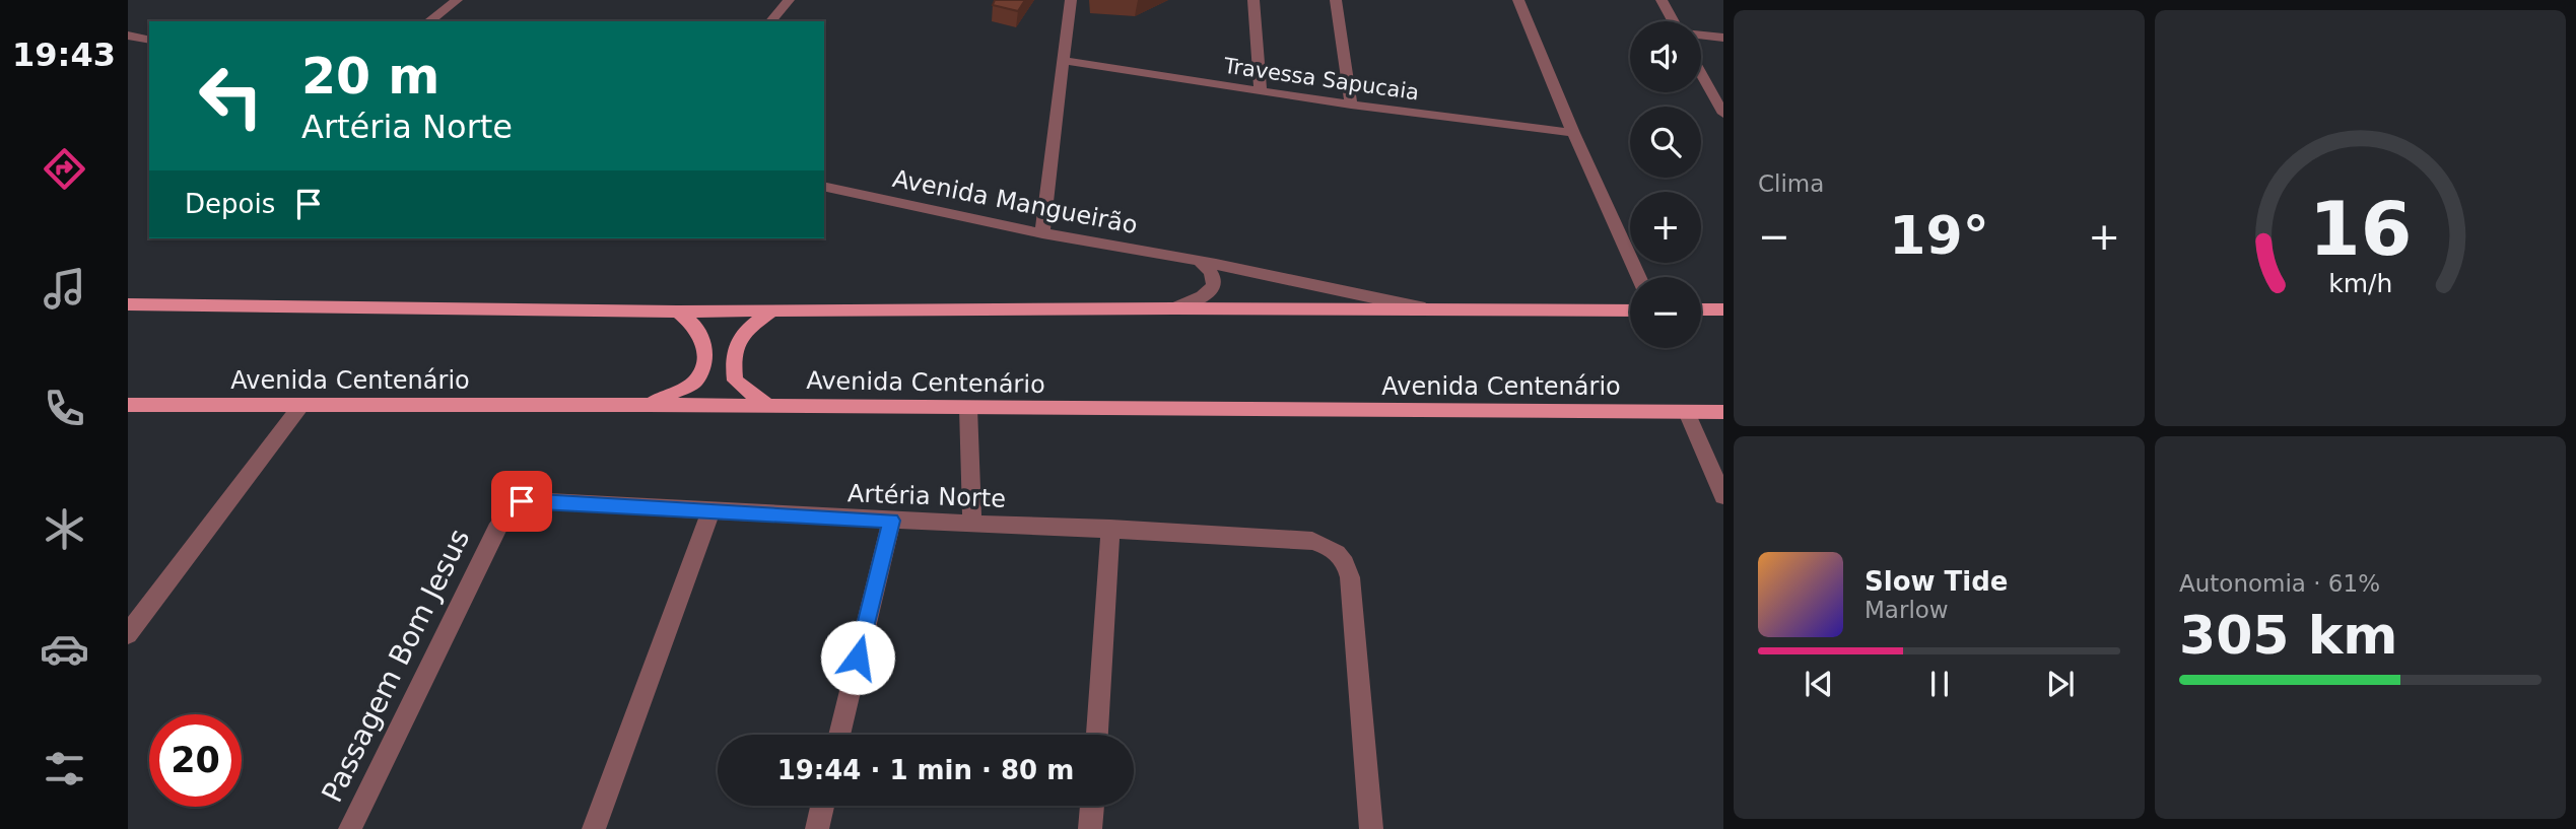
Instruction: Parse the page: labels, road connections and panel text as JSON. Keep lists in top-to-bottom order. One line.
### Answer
{"streets":{"main road":["Avenida Centenário"],"street":["Travessa Sapucaia","Avenida Mangueirão","Artéria Norte","Passagem Bom Jesus"]},"crossings":[["Artéria Norte","Passagem Bom Jesus"]],"page":{"tabs":"19:43","tile":["Clima",["Autonomia · 61%","305 km"]],"map_buttons":["+","−"],"turn":["20 m","Artéria Norte"],"then":"Depois","heat":["−","19°","+"],"song":["Slow Tide","Marlow"],"limit":"20","trip":"19:44 · 1 min · 80 m","gauge":["16","km/h"]}}
